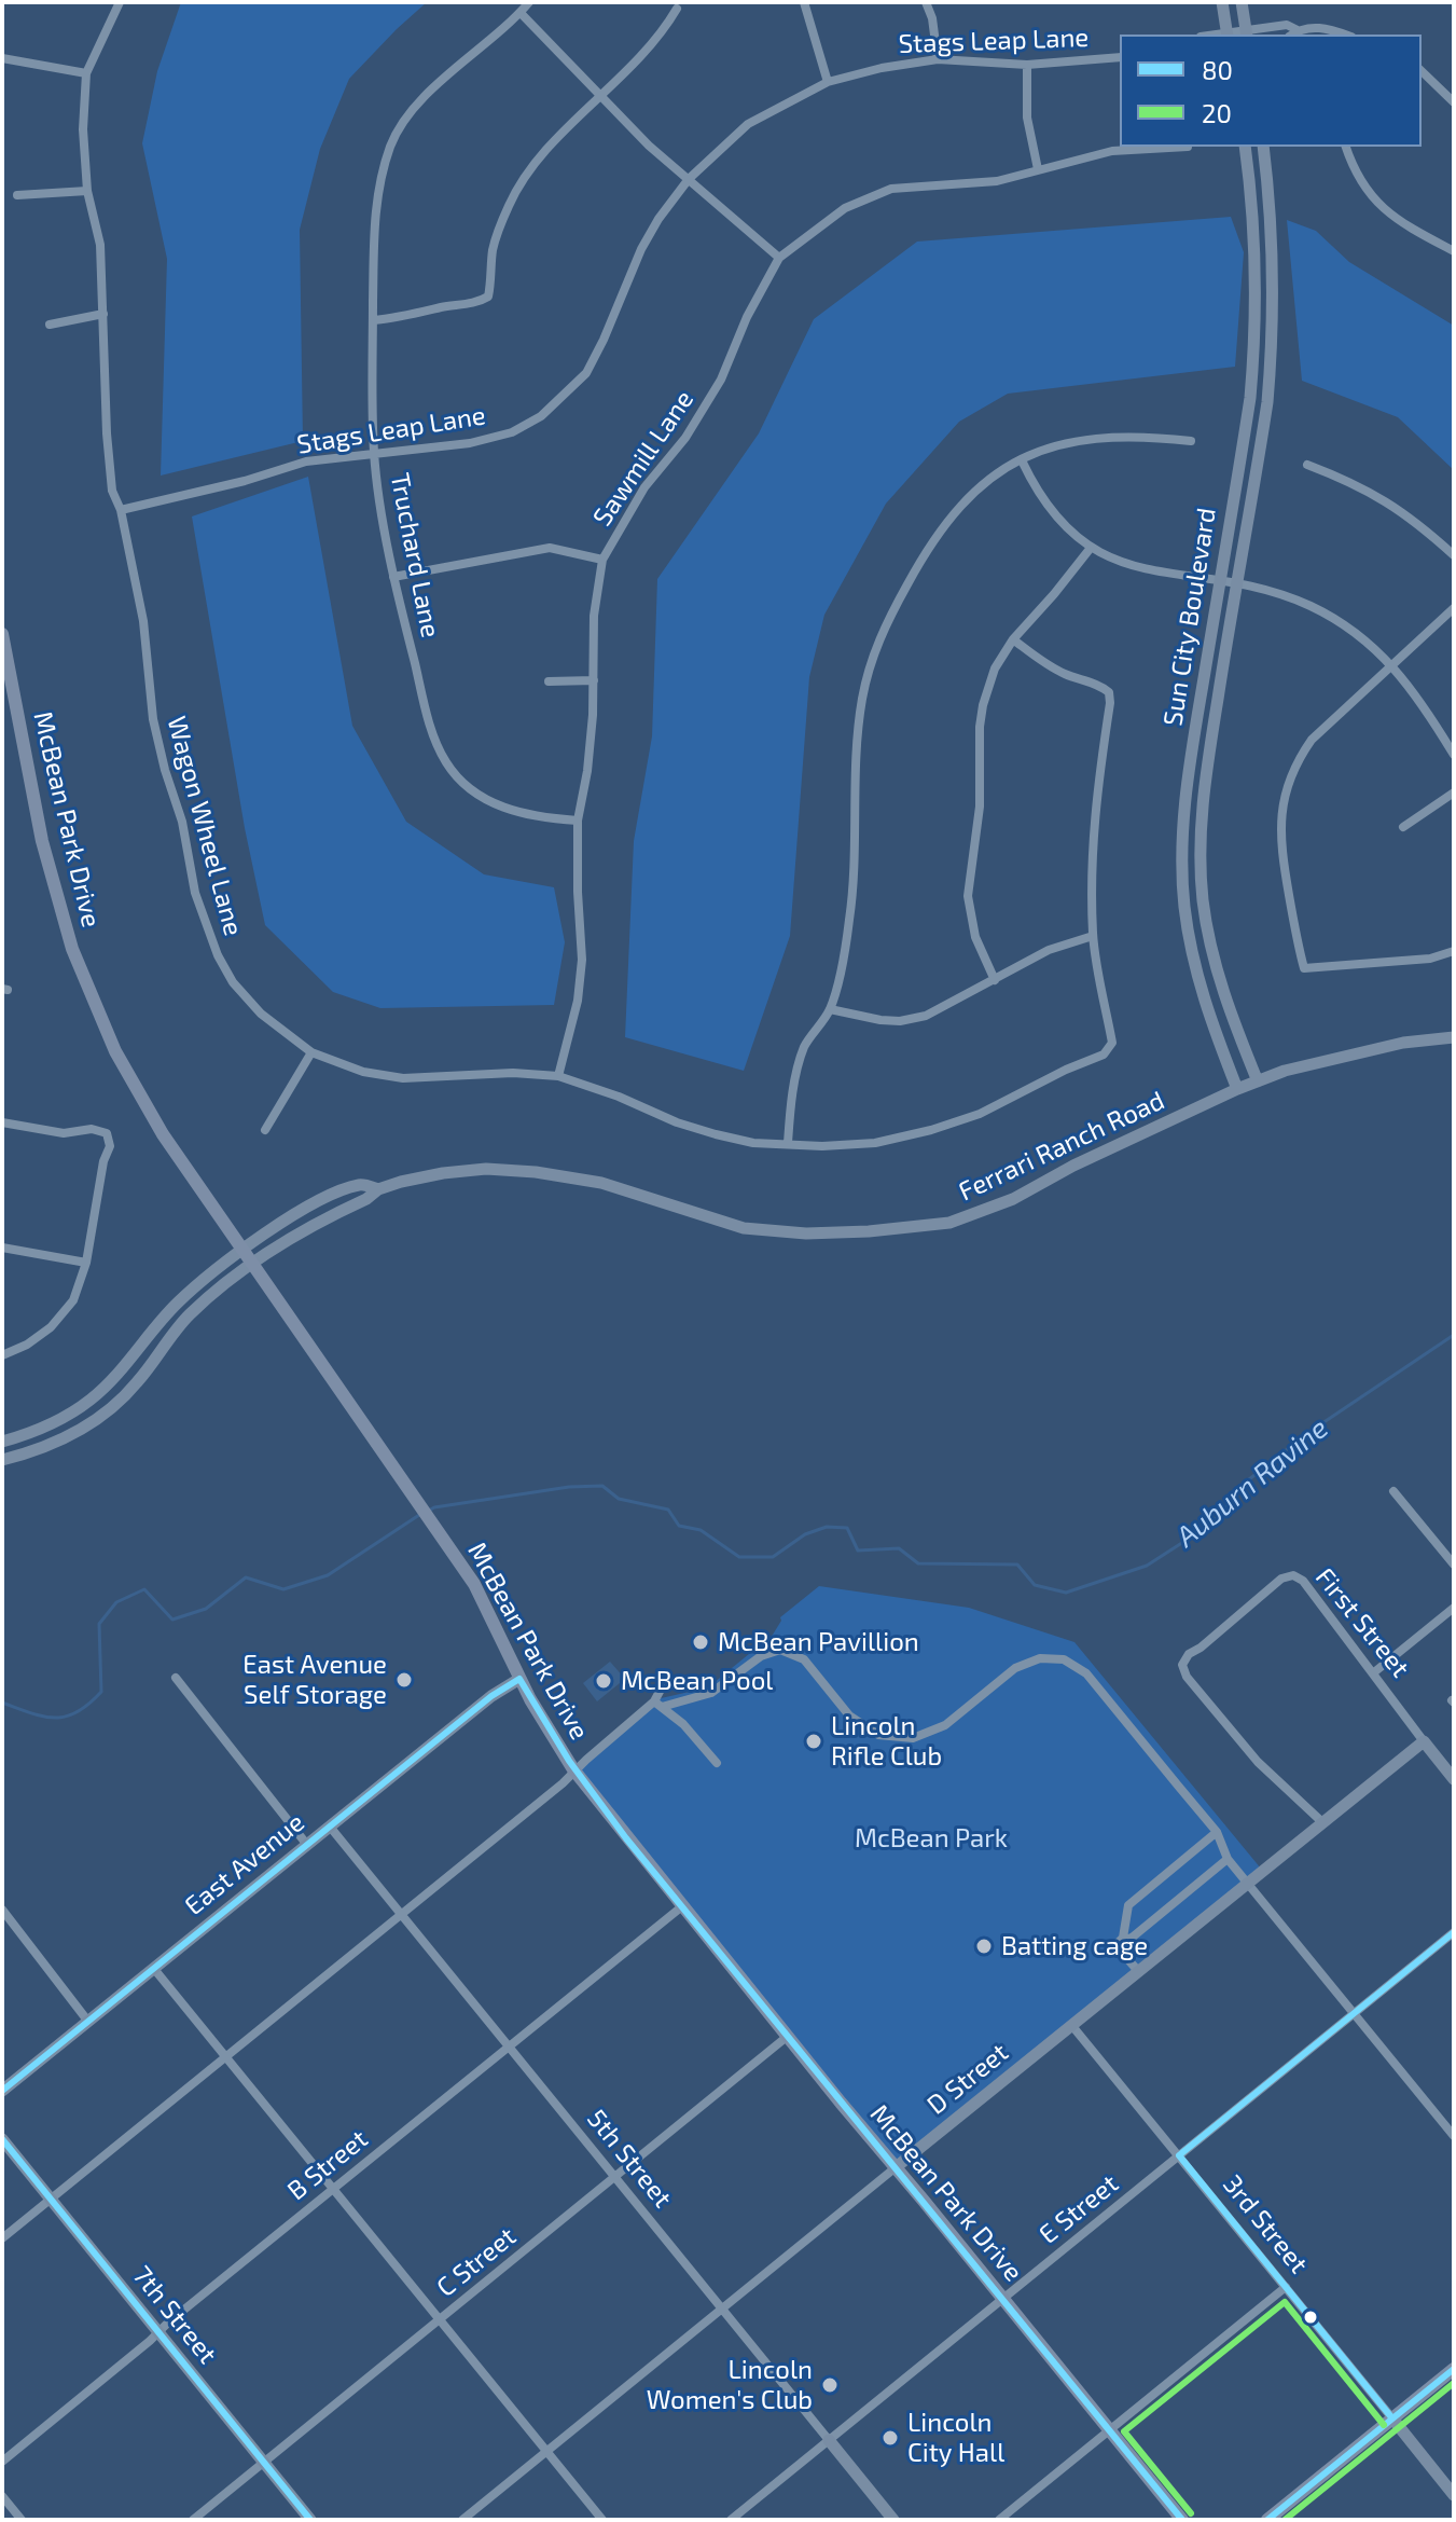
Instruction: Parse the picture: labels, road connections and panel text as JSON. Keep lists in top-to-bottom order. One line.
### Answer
{"streets":{"main road":["McBean Park Drive"],"street":["Stags Leap Lane","Sawmill Lane","Truchard Lane","Sun City Boulevard","Wagon Wheel Lane","Ferrari Ranch Road","First Street","East Avenue","D Street","5th Street","B Street","E Street","3rd Street","C Street","7th Street"]},"crossings":[["Stags Leap Lane","Truchard Lane"],["Stags Leap Lane","Wagon Wheel Lane"],["Sawmill Lane","Truchard Lane"],["Sawmill Lane","Wagon Wheel Lane"],["Sun City Boulevard","Ferrari Ranch Road"],["McBean Park Drive","Ferrari Ranch Road"],["McBean Park Drive","East Avenue"],["McBean Park Drive","D Street"],["McBean Park Drive","B Street"],["McBean Park Drive","E Street"],["McBean Park Drive","C Street"],["First Street","D Street"],["East Avenue","5th Street"],["D Street","5th Street"],["D Street","3rd Street"],["5th Street","B Street"],["5th Street","E Street"],["5th Street","C Street"],["B Street","7th Street"],["E Street","3rd Street"],["C Street","7th Street"]],"water":["Auburn Ravine"],"parks":["McBean Park"],"places":["McBean Pavillion","East Avenue Self Storage","McBean Pool","Lincoln Rifle Club","Batting cage","Lincoln Women's Club","Lincoln City Hall"],"lines":["transit line 80","transit line 20"],"legend":["80","20"]}
